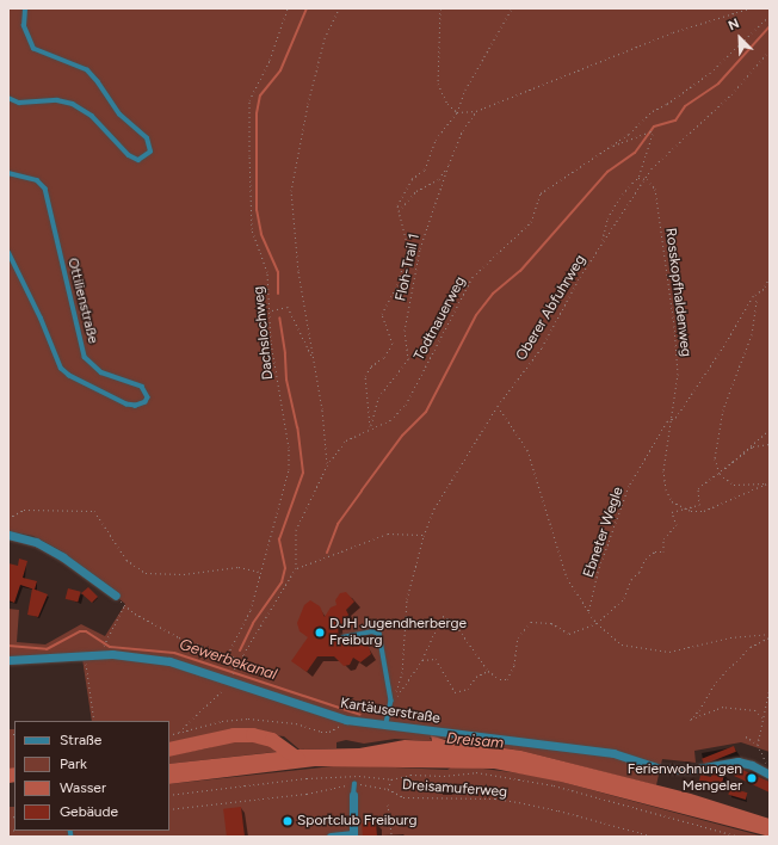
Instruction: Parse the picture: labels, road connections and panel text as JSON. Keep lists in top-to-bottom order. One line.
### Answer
{"streets":{"street":["Kartäuserstraße"],"lane":["Ottilienstraße"],"path":["Floh-Trail 1","Rosskopfhaldenweg","Oberer Abfuhrweg","Todtnauerweg","Dachslochweg","Ebneter Wegle","Dreisamuferweg"]},"crossings":[["Floh-Trail 1","Todtnauerweg"],["Rosskopfhaldenweg","Oberer Abfuhrweg"],["Rosskopfhaldenweg","Ebneter Wegle"]],"water":["Gewerbekanal","Dreisam"],"places":["DJH Jugendherberge Freiburg","Ferienwohnungen Mengeler","Sportclub Freiburg"],"legend":["Straße","Park","Wasser","Gebäude"],"north":"top left"}
